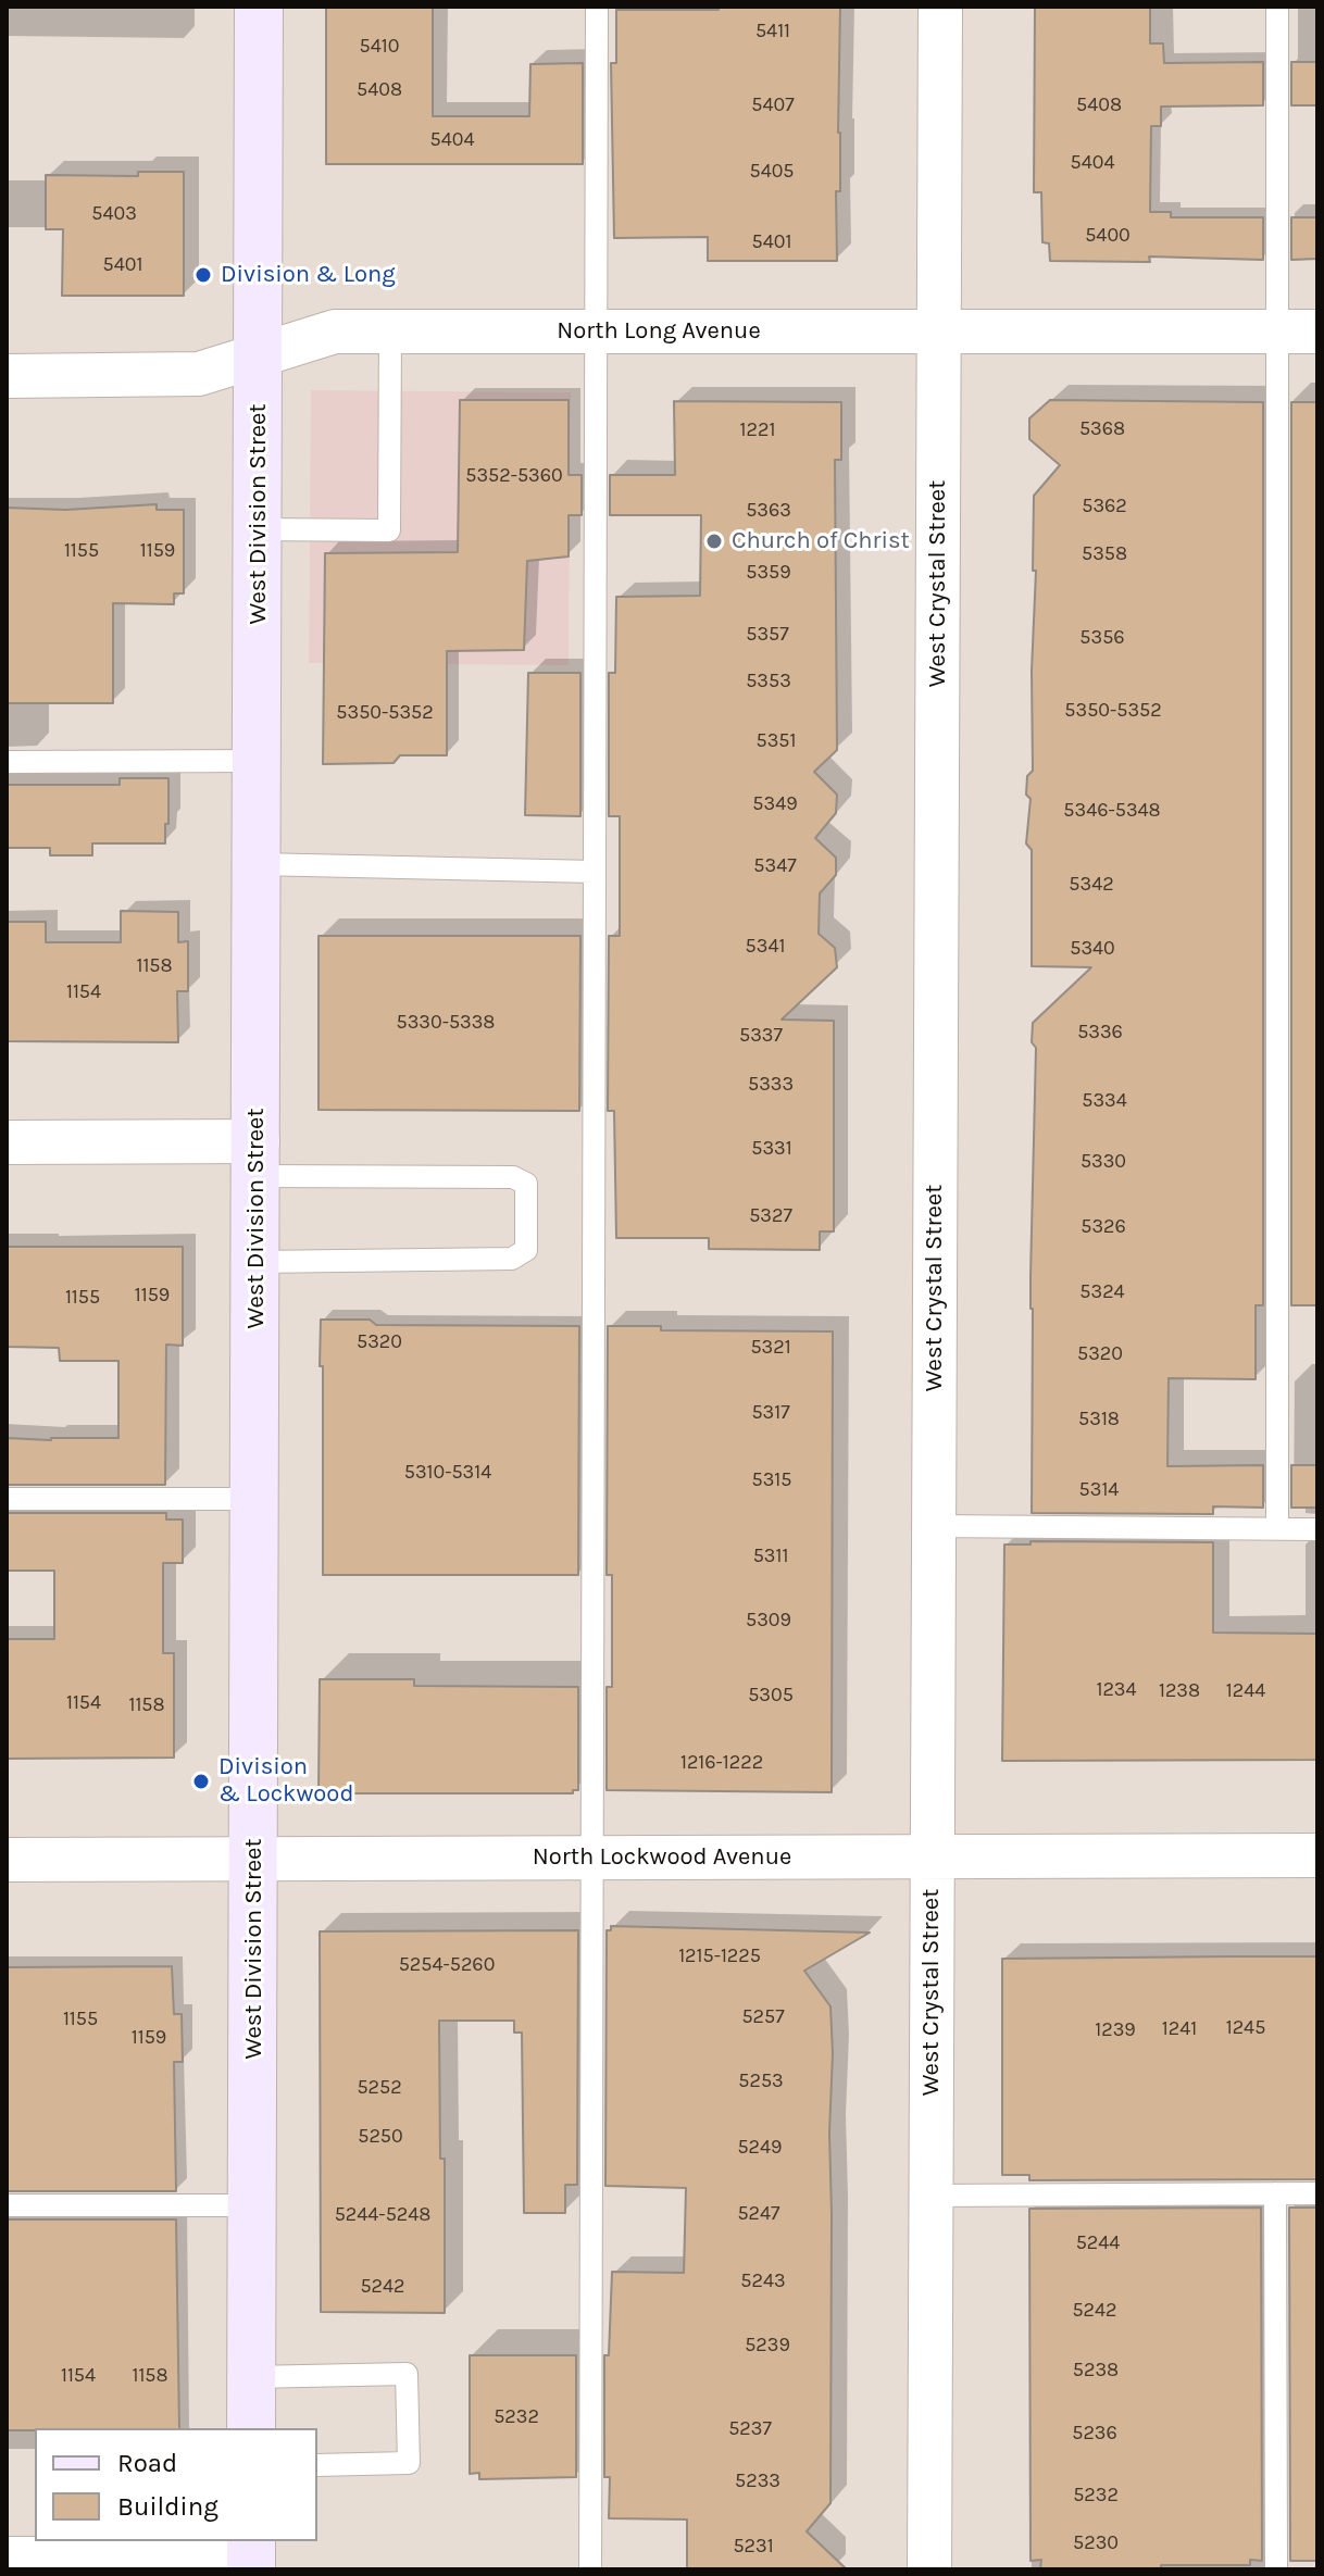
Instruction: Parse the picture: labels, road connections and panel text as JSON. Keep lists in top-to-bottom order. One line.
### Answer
{"streets":{"main road":["West Division Street"],"street":["North Long Avenue","West Crystal Street","North Lockwood Avenue"]},"crossings":[["North Long Avenue","West Division Street"],["North Long Avenue","West Crystal Street"],["West Division Street","North Lockwood Avenue"],["West Crystal Street","North Lockwood Avenue"]],"places":["Division & Long","Church of Christ","Division & Lockwood"],"house_numbers":["5411","5410","5408","5407","5408","5404","5404","5405","5403","5400","5401","5401","5368","1221","5352-5360","5362","5363","1155","1159","5358","5359","5357","5356","5353","5350-5352","5350-5352","5351","5349","5346-5348","5347","5342","5341","5340","1158","1154","5330-5338","5336","5337","5333","5334","5331","5330","5327","5326","5324","1159","1155","5320","5321","5320","5317","5318","5310-5314","5315","5314","5311","5309","1234","1238","1244","5305","1154","1158","1216-1222","1215-1225","5254-5260","5257","1155","1245","1241","1239","1159","5253","5252","5250","5249","5247","5244-5248","5244","5243","5242","5242","5239","5238","1154","1158","5232","5237","5236","5233","5232","5230","5231"],"legend":["Road","Building"]}
